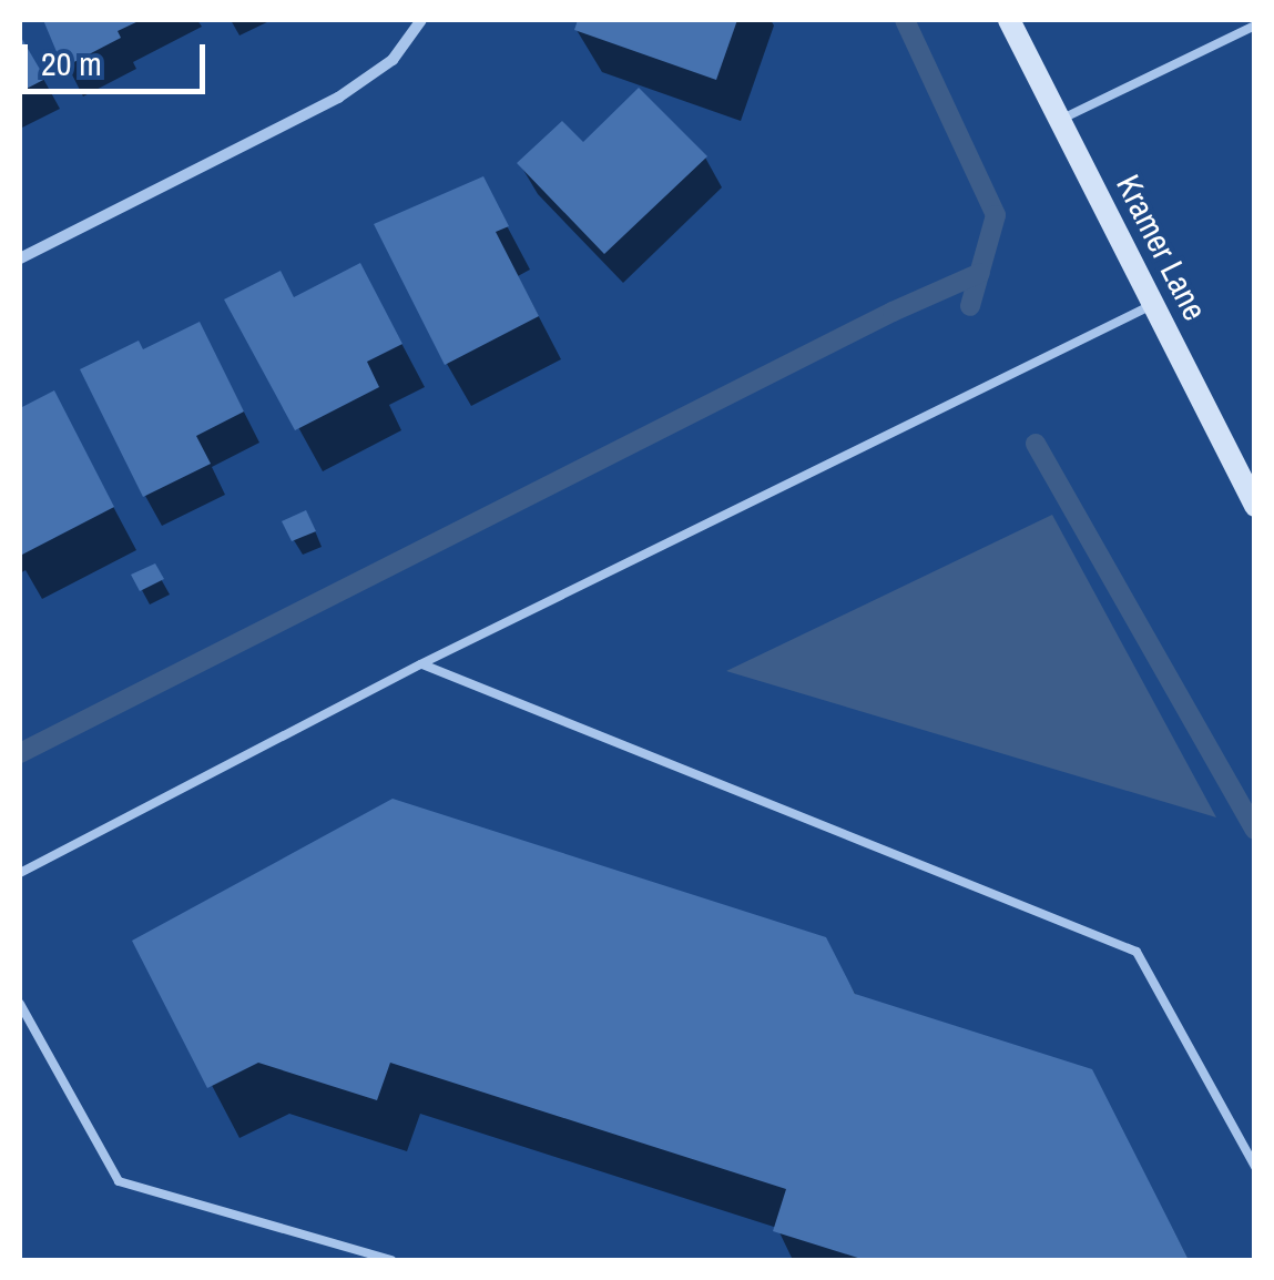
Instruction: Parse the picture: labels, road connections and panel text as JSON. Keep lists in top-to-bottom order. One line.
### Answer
{"streets":{"street":["Kramer Lane"]},"scale_bar":"20 m"}
